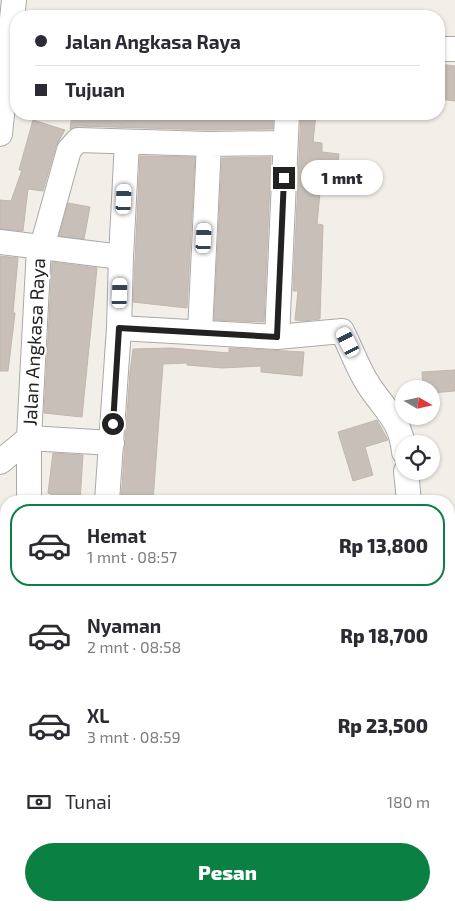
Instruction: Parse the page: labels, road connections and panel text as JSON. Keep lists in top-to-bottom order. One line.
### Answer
{"streets":{"street":["Jalan Angkasa Raya"]},"north":"right","page":{"banner":["Jalan Angkasa Raya","Tujuan"],"bubble":"1 mnt","list":[{"name":"Hemat","note":"1 mnt · 08:57","value":"Rp 13,800"},{"name":"Nyaman","note":"2 mnt · 08:58","value":"Rp 18,700"},{"name":"XL","note":"3 mnt · 08:59","value":"Rp 23,500"}],"pay":["Tunai","180 m"],"buttons":"Pesan"}}
